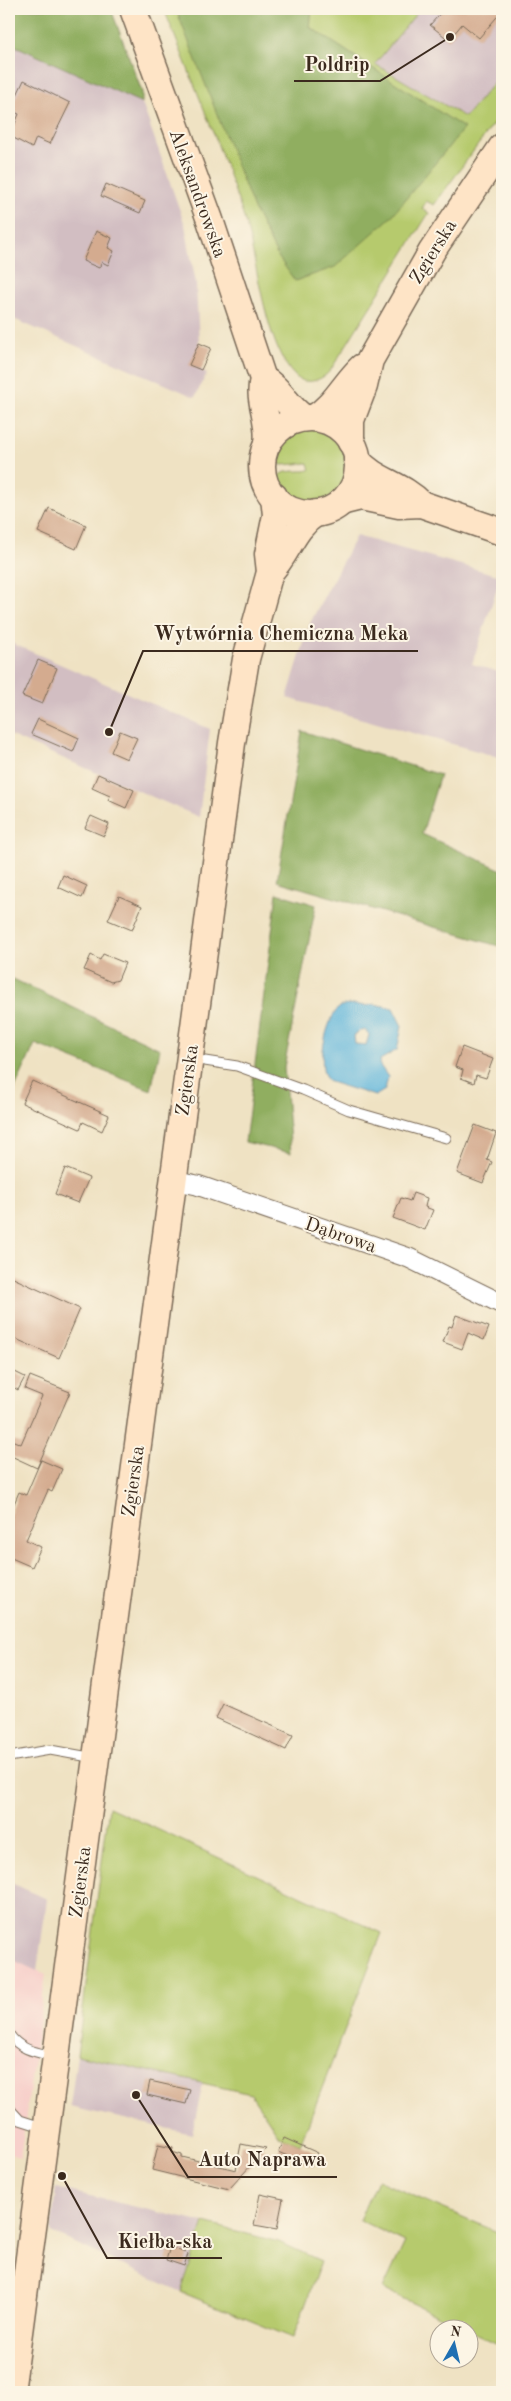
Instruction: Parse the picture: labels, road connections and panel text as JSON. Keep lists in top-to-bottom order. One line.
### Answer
{"streets":{"main road":["Aleksandrowska","Zgierska"],"street":["Dąbrowa"]},"crossings":[["Aleksandrowska","Zgierska"],["Zgierska","Dąbrowa"]],"places":["Poldrip","Wytwórnia Chemiczna Meka","Auto Naprawa","Kiełba-ska"],"north":"top"}
